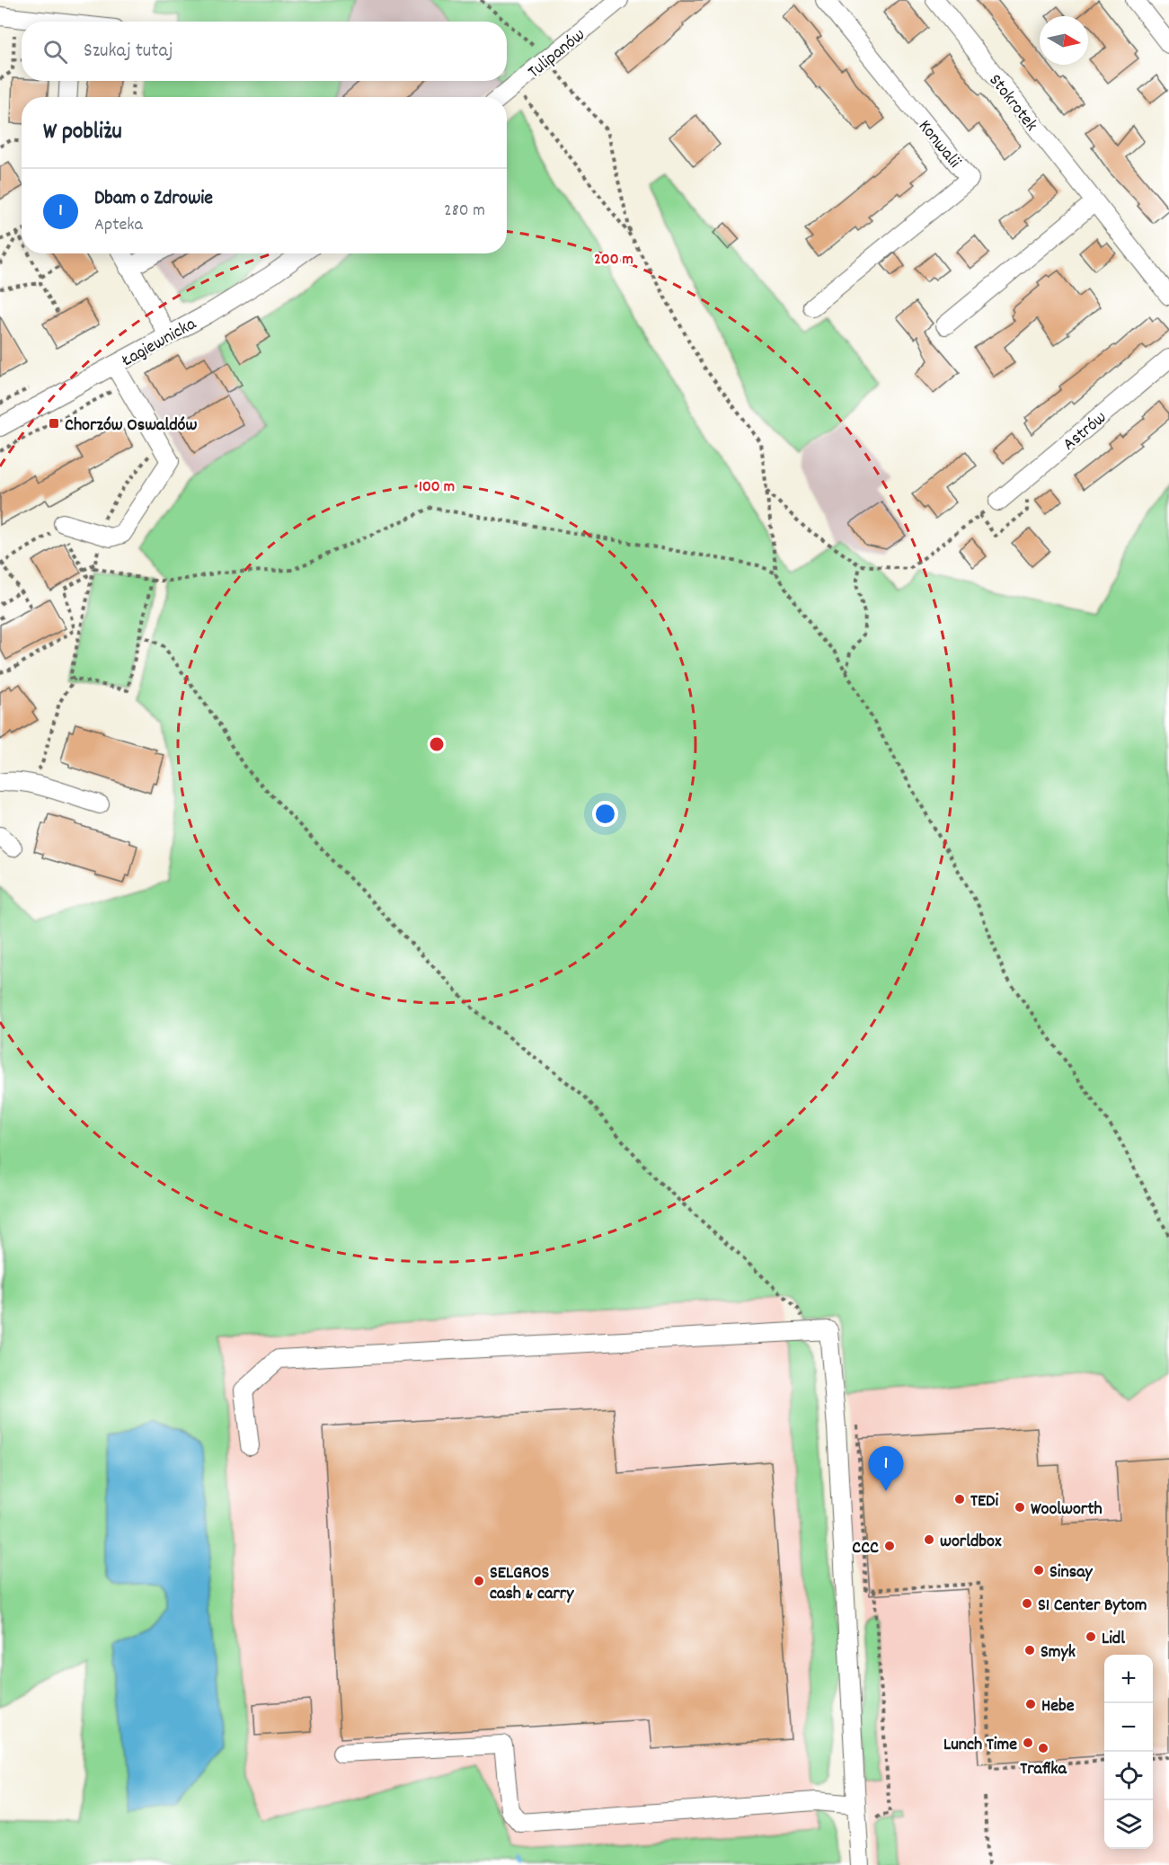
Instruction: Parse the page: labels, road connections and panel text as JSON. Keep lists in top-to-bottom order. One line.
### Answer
{"streets":{"street":["Tulipanów","Stokrotek","Konwalii","Łagiewnicka","Astrów"]},"places":{"transit":["Chorzów Oswaldów"],"other":["TEDi","Woolworth","worldbox","CCC","Sinsay","SELGROS cash & carry","S1 Center Bytom","Lidl","Smyk","Hebe","Lunch Time","Trafika"]},"north":"right","page":{"search":"Szukaj tutaj","heading":"W pobliżu","list":[{"mark":"1","name":"Dbam o Zdrowie","note":"Apteka","value":"280 m"}],"pins":"1","map_buttons":["+","−"]},"rings":["200 m","100 m"]}
